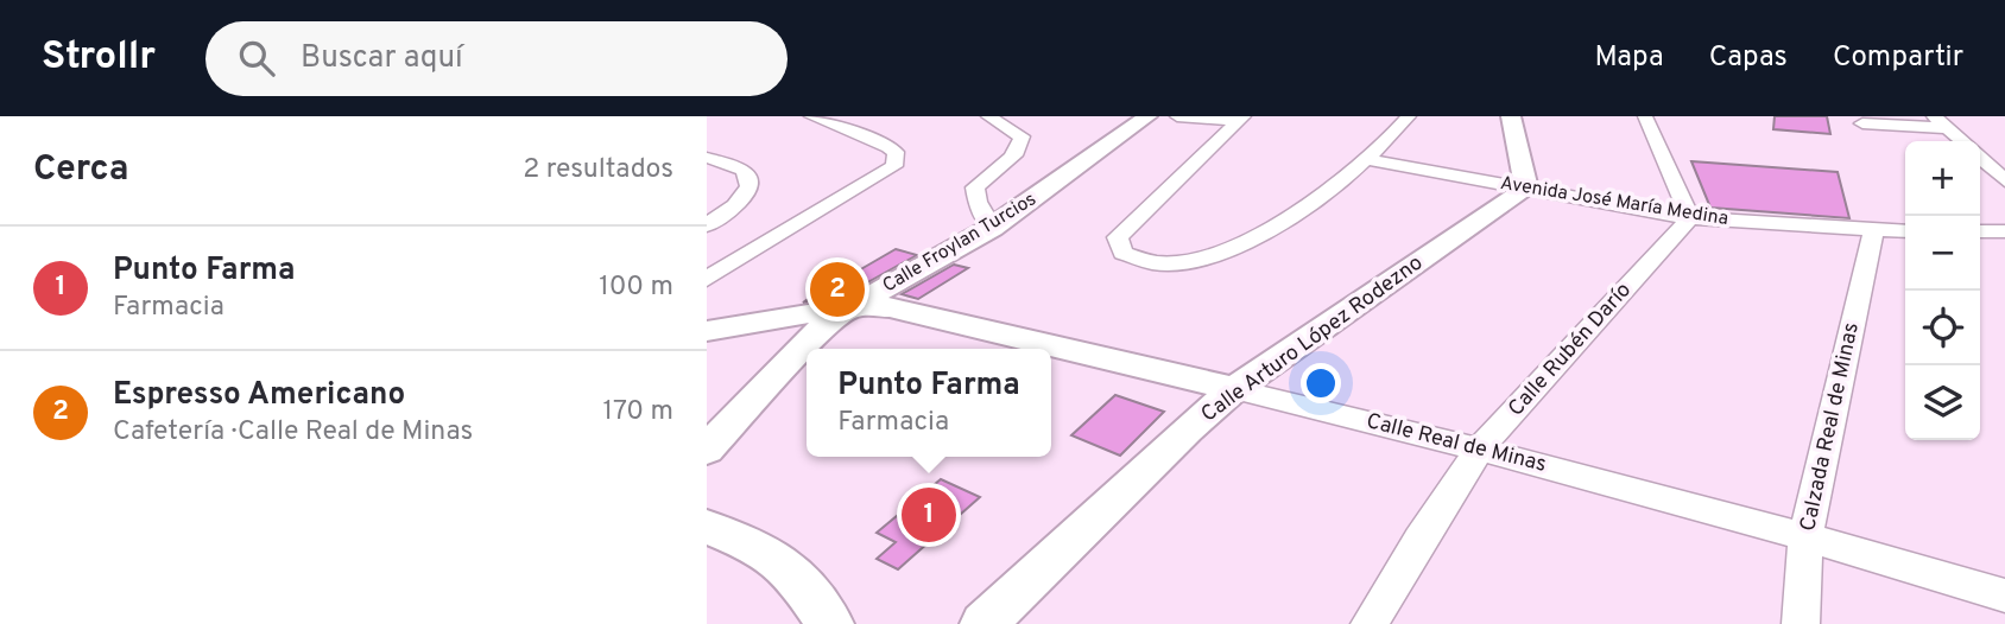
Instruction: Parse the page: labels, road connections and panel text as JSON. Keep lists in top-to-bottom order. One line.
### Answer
{"streets":{"street":["Avenida José María Medina","Calle Froylan Turcios","Calle Arturo López Rodezno","Calle Rubén Darío","Calzada Real de Minas","Calle Real de Minas"]},"crossings":[["Avenida José María Medina","Calle Arturo López Rodezno"],["Avenida José María Medina","Calle Rubén Darío"],["Avenida José María Medina","Calzada Real de Minas"],["Calle Froylan Turcios","Calle Real de Minas"],["Calle Arturo López Rodezno","Calle Real de Minas"],["Calle Rubén Darío","Calle Real de Minas"],["Calzada Real de Minas","Calle Real de Minas"]],"page":{"header":"Strollr","search":"Buscar aquí","nav":["Mapa","Capas","Compartir"],"heading":["Cerca","2 resultados"],"map_buttons":["+","−"],"list":[{"mark":"1","name":"Punto Farma","note":"Farmacia","value":"100 m"},{"mark":"2","name":"Espresso Americano","note":"Cafetería · Calle Real de Minas","value":"170 m"}],"pins":["2","1"],"popup":["Punto Farma","Farmacia"]}}
